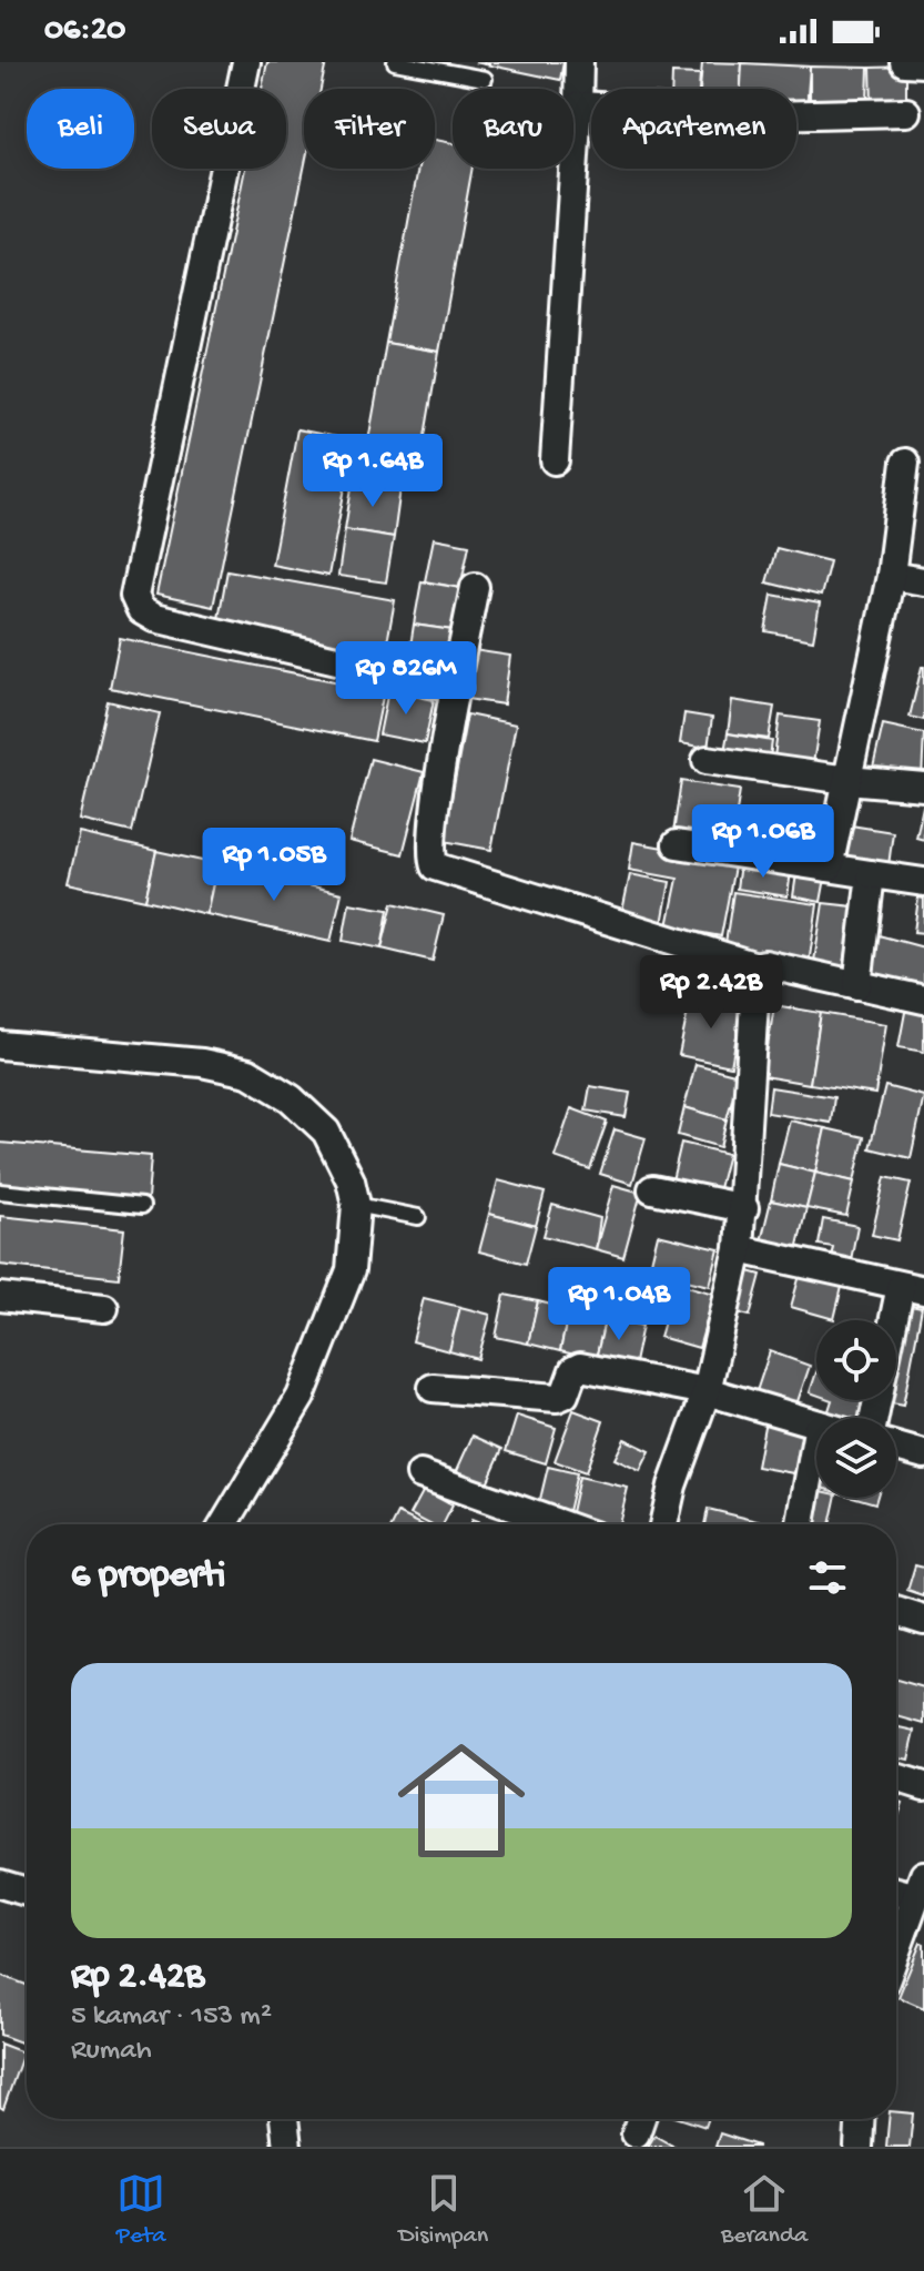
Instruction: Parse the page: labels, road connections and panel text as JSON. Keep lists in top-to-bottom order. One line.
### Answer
{"page":{"status":"06:20","chip":["Beli","Sewa","Filter","Baru","Apartemen"],"price":["Rp 1.64B","Rp 826M","Rp 1.06B","Rp 1.05B","Rp 2.42B","Rp 1.04B"],"heading":"6 properti","list":[{"name":"Rp 2.42B","note":"5 kamar · 153 m² · Rumah"}],"tabs":["Peta","Disimpan","Beranda"]}}
